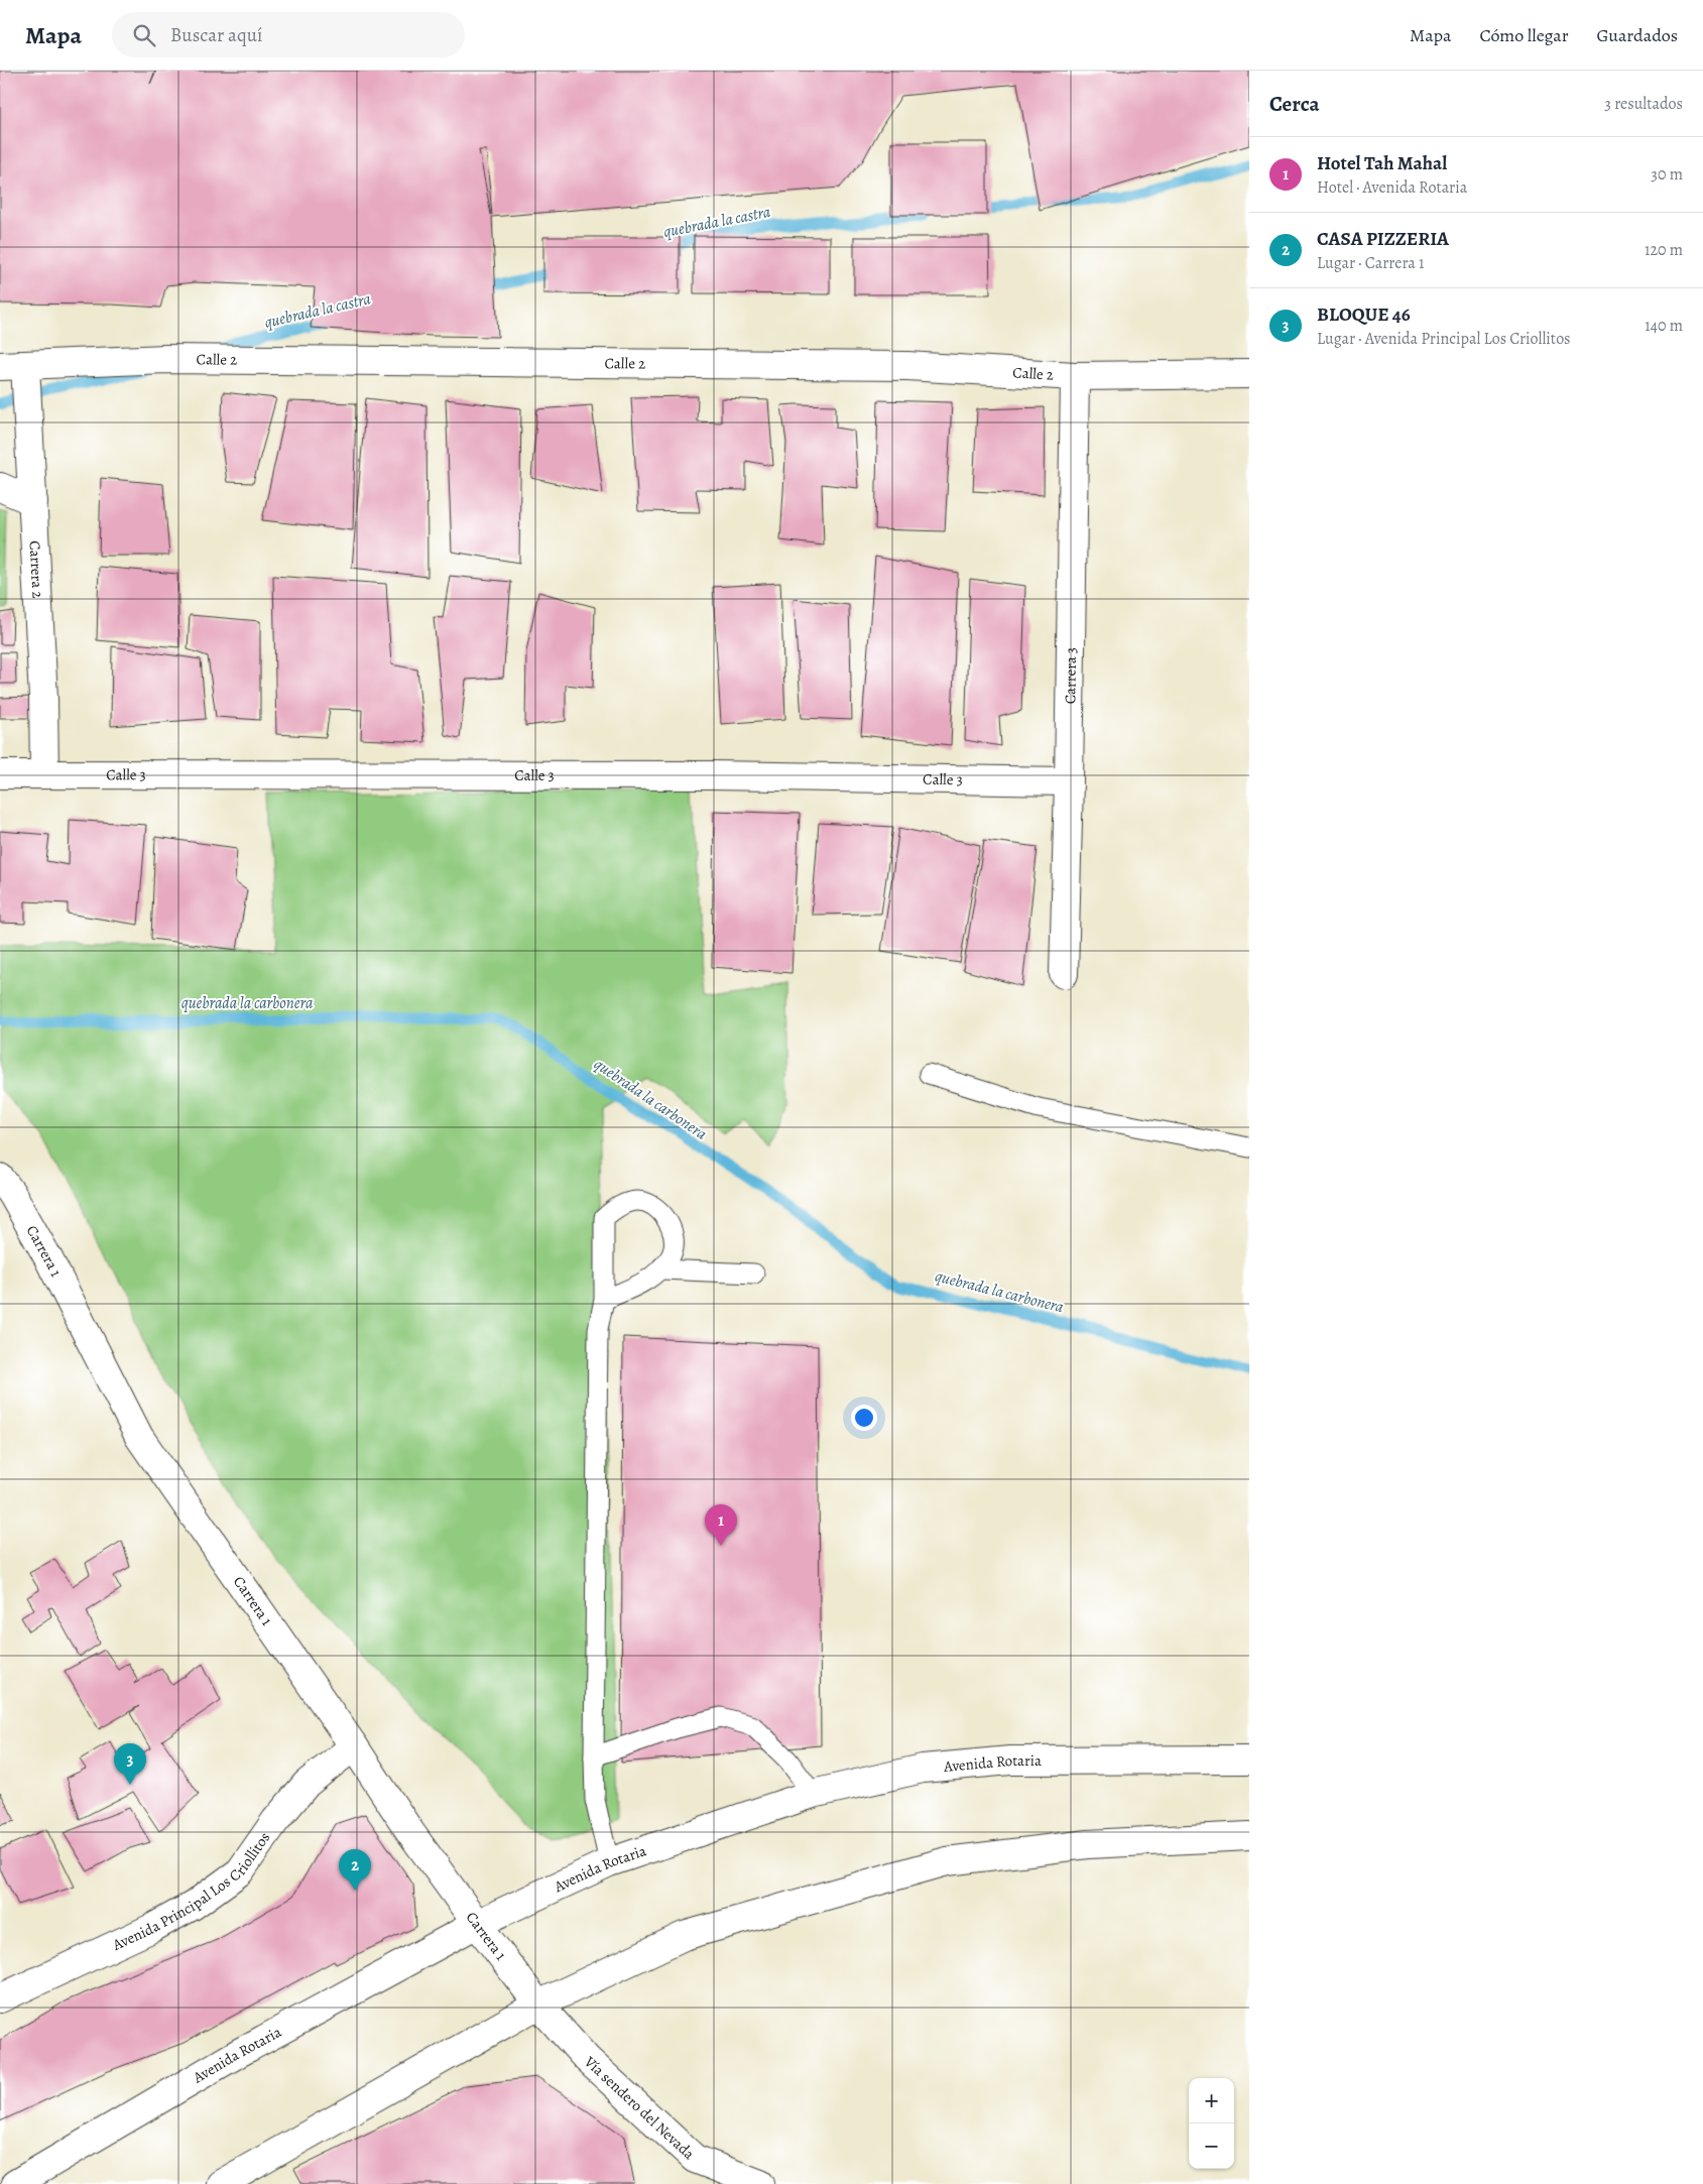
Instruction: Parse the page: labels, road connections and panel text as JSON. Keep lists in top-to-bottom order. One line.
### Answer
{"streets":{"street":["Calle 2","Carrera 2","Carrera 3","Calle 3","Carrera 1","Avenida Rotaria","Avenida Principal Los Criollitos","Vía sendero del Nevada"]},"crossings":[["Calle 2","Carrera 2"],["Calle 2","Carrera 3"],["Carrera 2","Calle 3"],["Carrera 3","Calle 3"],["Carrera 1","Avenida Rotaria"],["Carrera 1","Avenida Principal Los Criollitos"],["Carrera 1","Vía sendero del Nevada"]],"water":["quebrada la castra","quebrada la carbonera"],"page":{"header":"Mapa","search":"Buscar aquí","nav":["Mapa","Cómo llegar","Guardados"],"heading":["Cerca","3 resultados"],"list":[{"mark":"1","name":"Hotel Tah Mahal","note":"Hotel · Avenida Rotaria","value":"30 m"},{"mark":"2","name":"CASA PIZZERIA","note":"Lugar · Carrera 1","value":"120 m"},{"mark":"3","name":"BLOQUE 46","note":"Lugar · Avenida Principal Los Criollitos","value":"140 m"}],"pins":["1","3","2"],"map_buttons":["+","−"]}}
